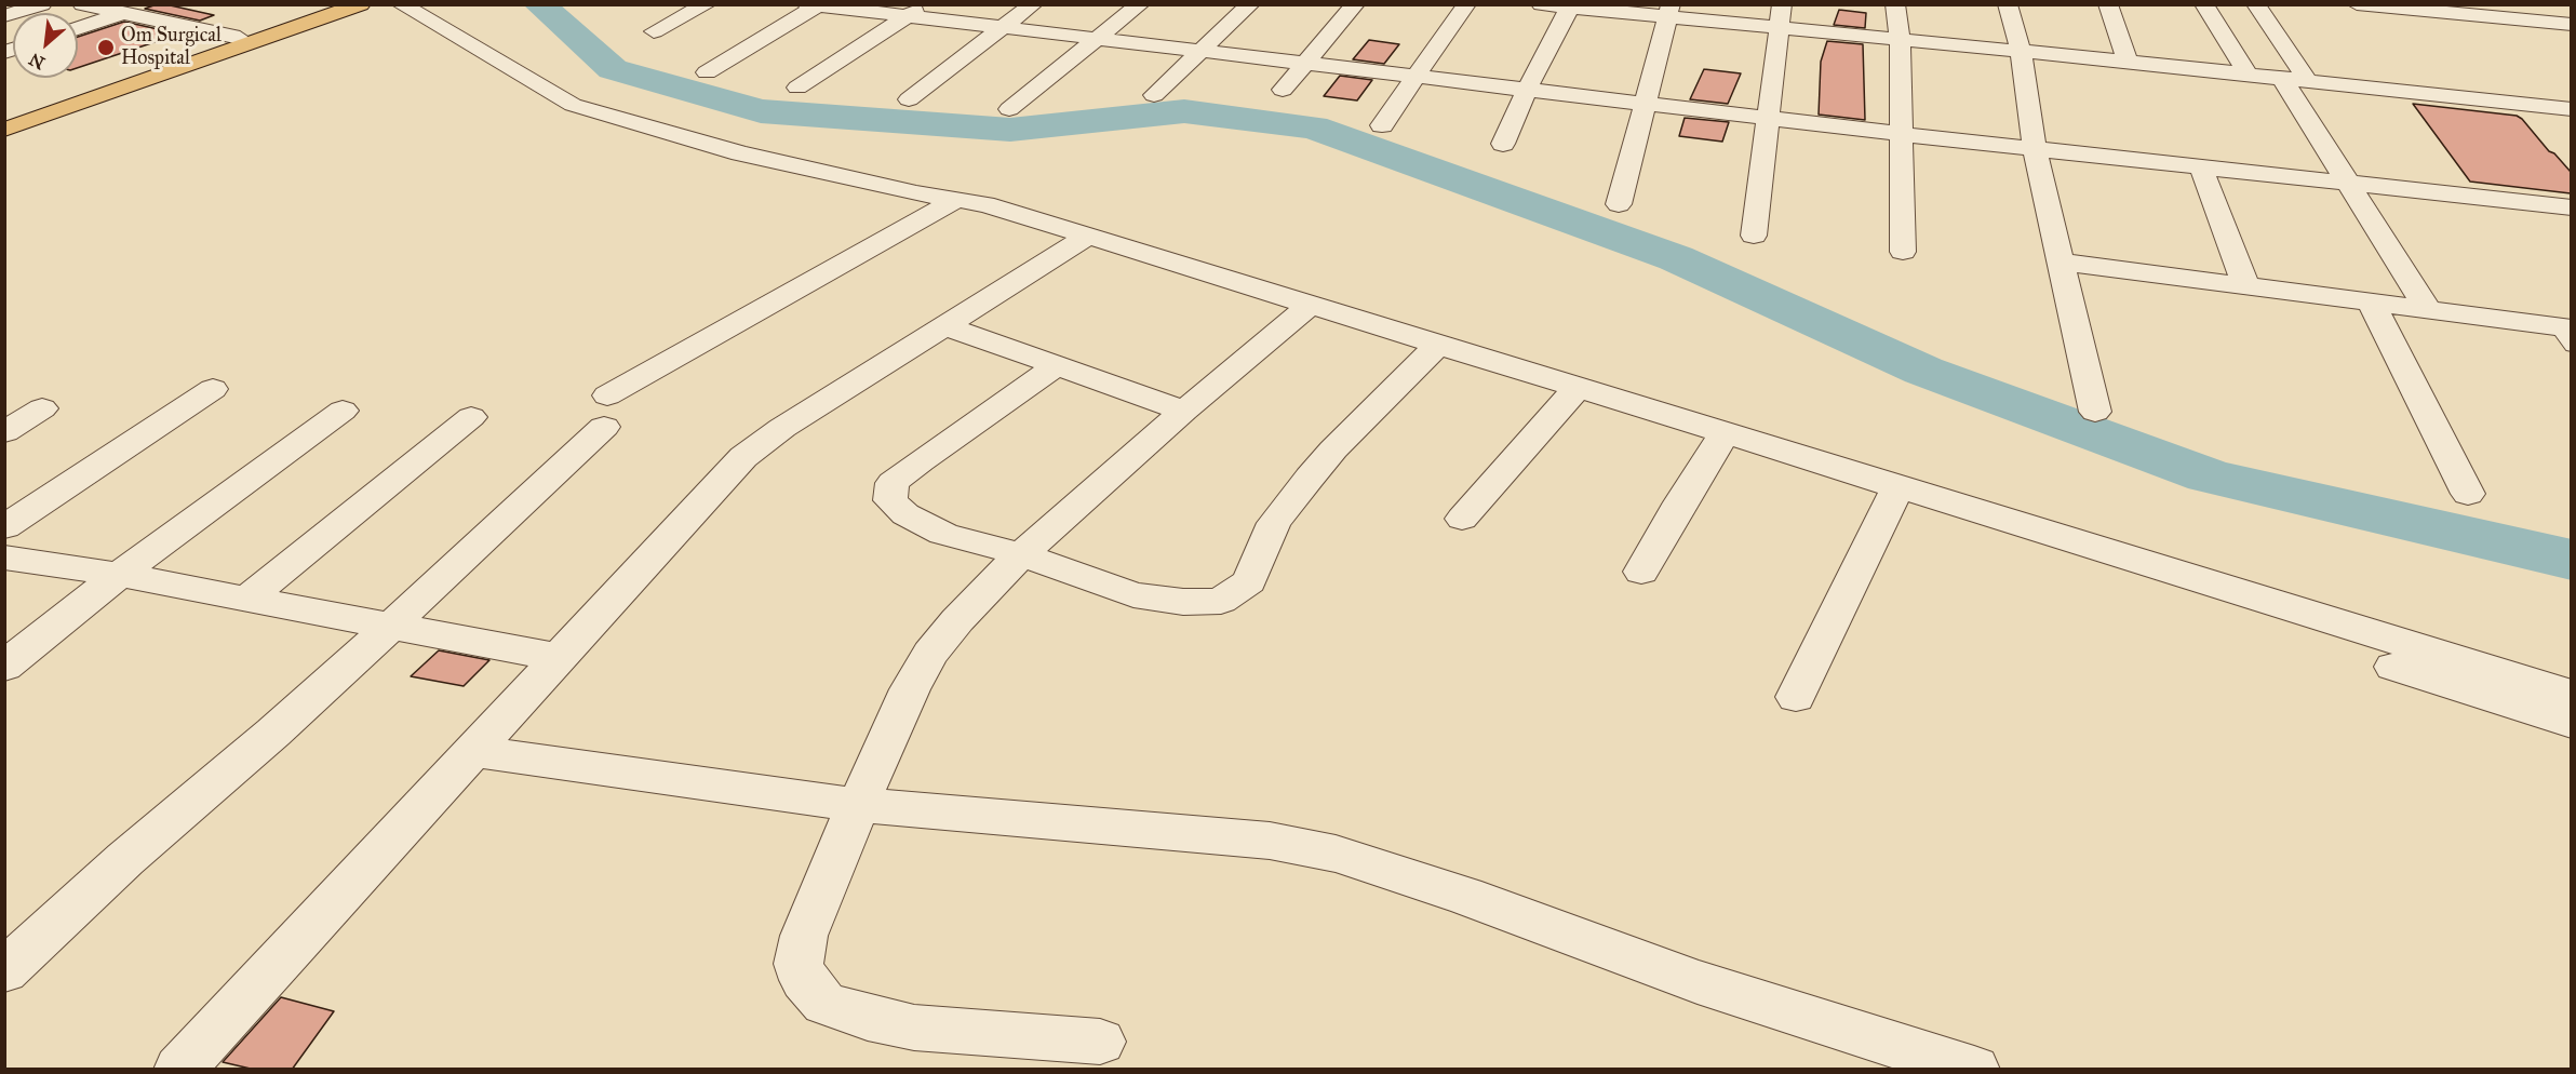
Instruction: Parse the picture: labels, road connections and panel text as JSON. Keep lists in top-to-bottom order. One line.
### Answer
{"places":["Om Surgical Hospital"],"north":"bottom left"}
